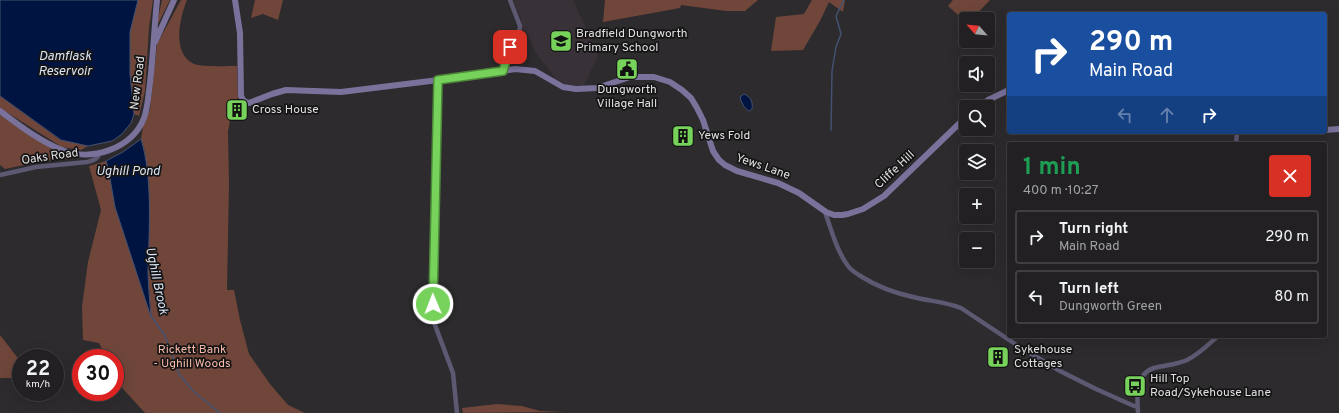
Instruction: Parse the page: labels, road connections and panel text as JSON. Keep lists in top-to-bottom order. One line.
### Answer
{"streets":{"main road":["New Road","Yews Lane","Cliffe Hill"],"street":["Oaks Road"]},"crossings":[["New Road","Oaks Road"],["Yews Lane","Cliffe Hill"]],"water":["Damflask Reservoir","Ughill Pond","Ughill Brook"],"parks":["Rickett Bank - Ughill Woods"],"places":{"school or university":["Bradfield Dungworth Primary School"],"public building":["Dungworth Village Hall"],"building":["Cross House","Yews Fold","Sykehouse Cottages"],"bus stop":["Hill Top Road/Sykehouse Lane"]},"north":"top left","page":{"map_buttons":["+","−"],"turn":["290 m","Main Road"],"heading":["1 min","400 m · 10:27"],"list":[{"name":"Turn right","note":"Main Road","value":"290 m"},{"name":"Turn left","note":"Dungworth Green","value":"80 m"}],"speed":"22 km/h","limit":"30"}}
